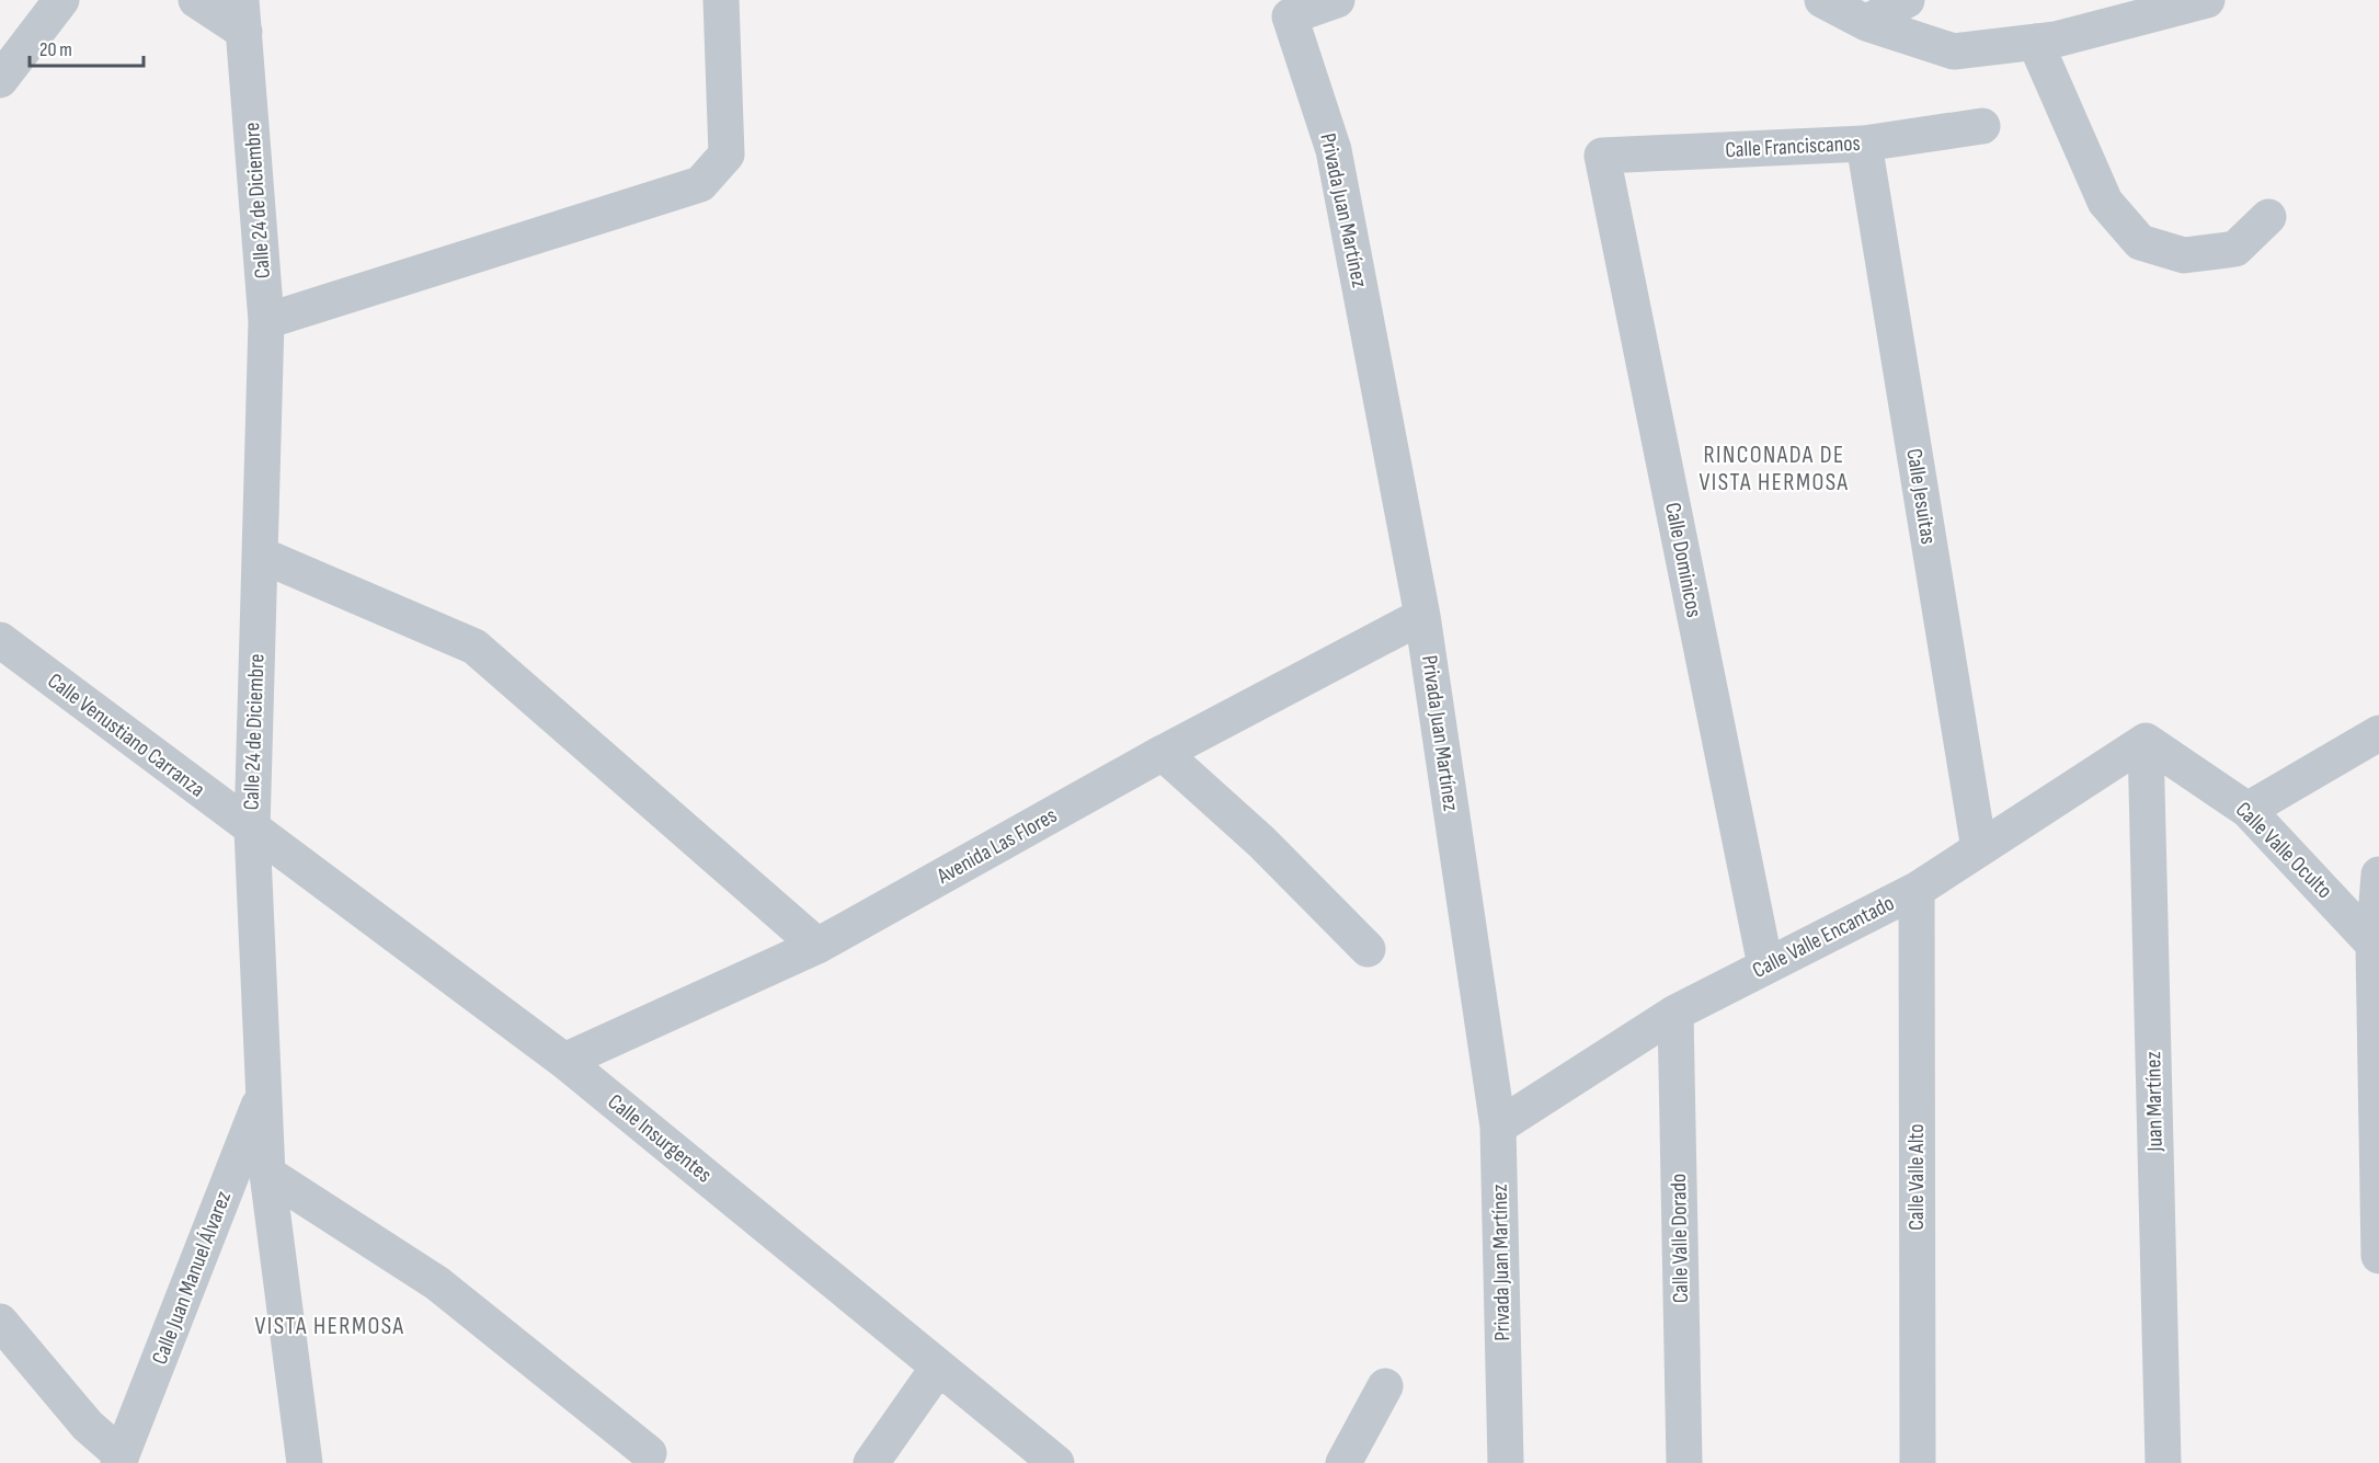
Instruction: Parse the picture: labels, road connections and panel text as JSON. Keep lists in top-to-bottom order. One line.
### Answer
{"streets":{"street":["Calle Franciscanos","Calle 24 de Diciembre","Privada Juan Martínez","Calle Jesuitas","Calle Dominicos","Calle Venustiano Carranza","Avenida Las Flores","Calle Valle Oculto","Calle Valle Encantado","Juan Martínez","Calle Insurgentes","Calle Valle Alto","Calle Valle Dorado","Calle Juan Manuel Álvarez"]},"crossings":[["Calle Franciscanos","Calle Jesuitas"],["Calle Franciscanos","Calle Dominicos"],["Calle 24 de Diciembre","Calle Venustiano Carranza"],["Calle 24 de Diciembre","Calle Insurgentes"],["Calle 24 de Diciembre","Calle Juan Manuel Álvarez"],["Privada Juan Martínez","Avenida Las Flores"],["Privada Juan Martínez","Calle Valle Encantado"],["Calle Jesuitas","Calle Valle Encantado"],["Calle Dominicos","Calle Valle Encantado"],["Calle Venustiano Carranza","Calle Insurgentes"],["Avenida Las Flores","Calle Insurgentes"],["Calle Valle Oculto","Calle Valle Encantado"],["Calle Valle Oculto","Juan Martínez"],["Calle Valle Encantado","Juan Martínez"],["Calle Valle Encantado","Calle Valle Alto"],["Calle Valle Encantado","Calle Valle Dorado"]],"districts":["RINCONADA DE VISTA HERMOSA","VISTA HERMOSA"],"scale_bar":"20 m"}
